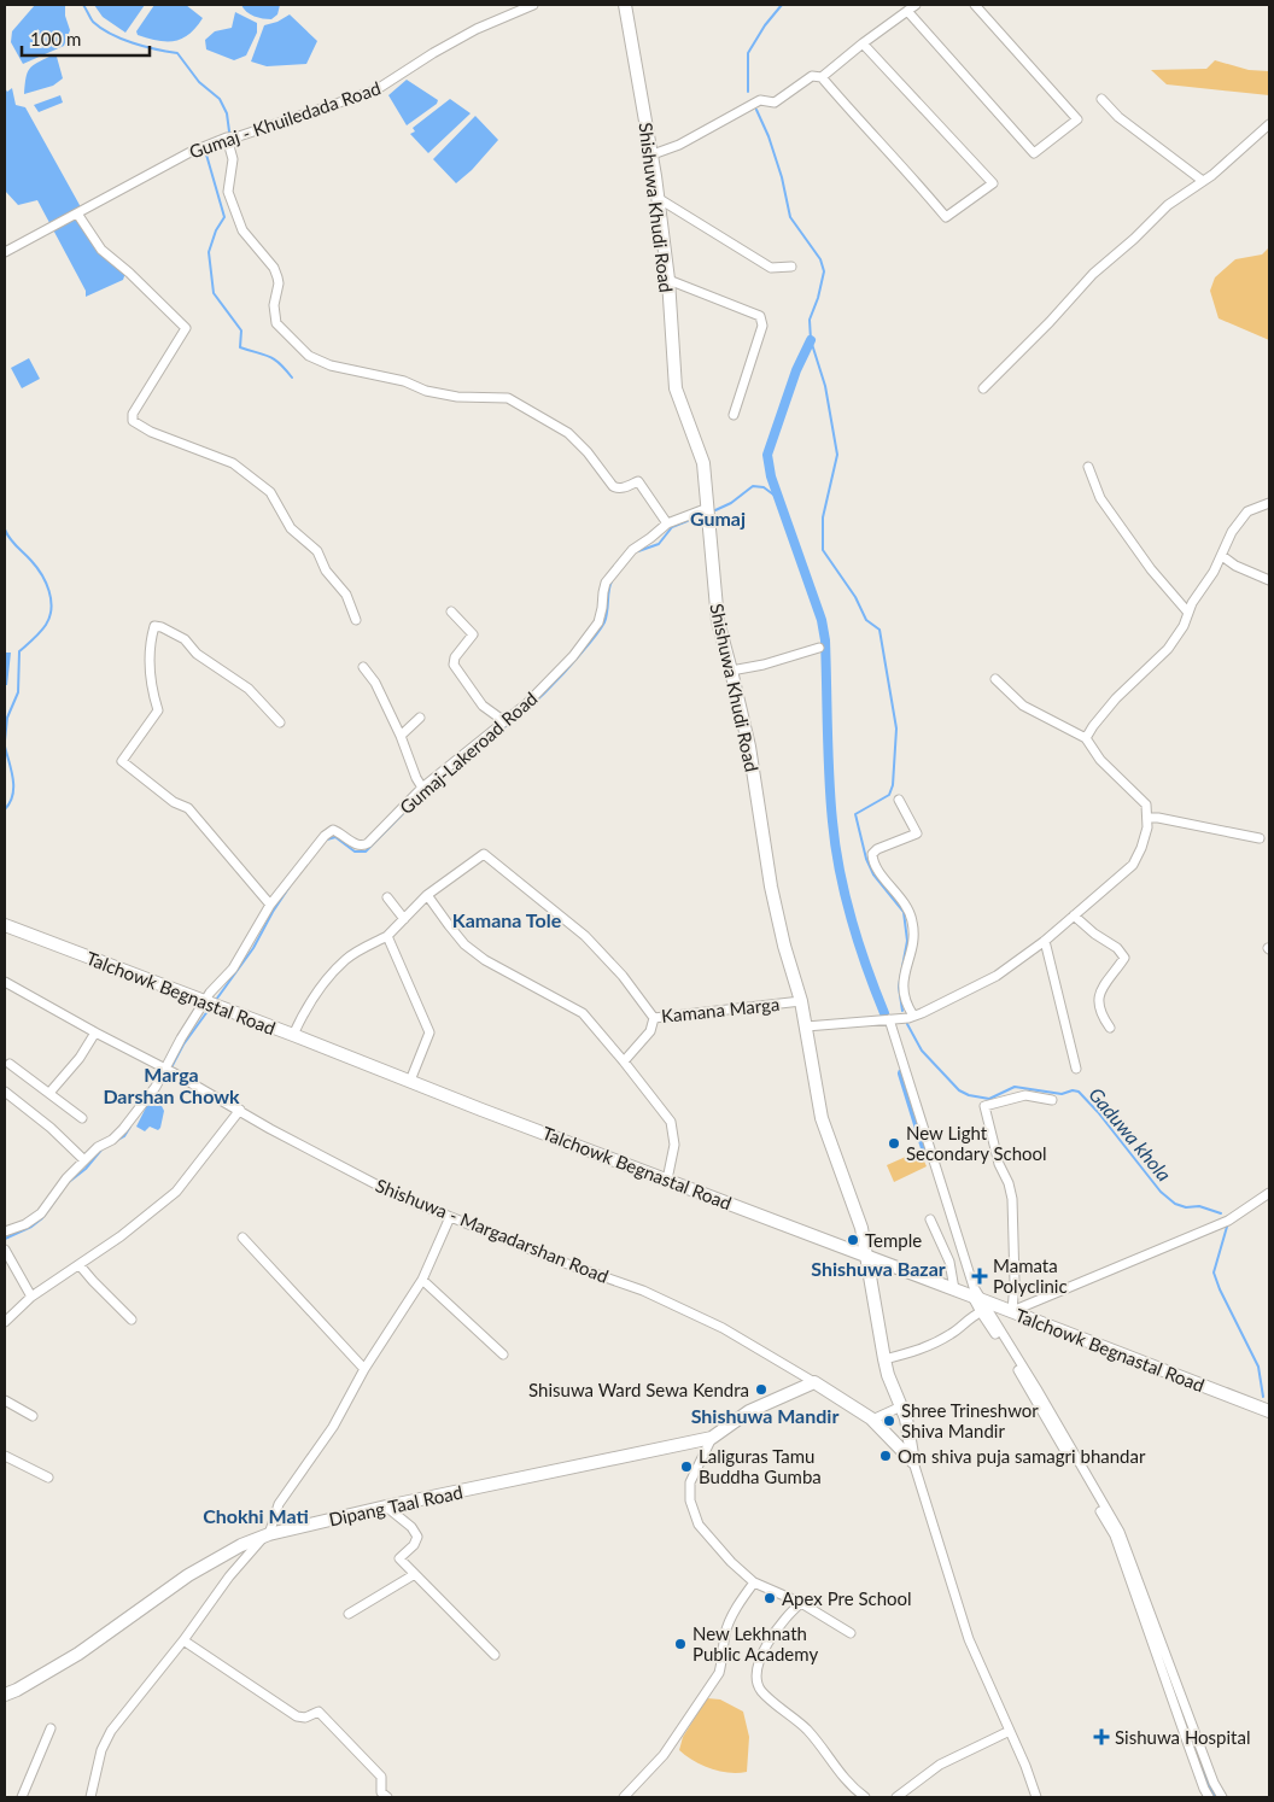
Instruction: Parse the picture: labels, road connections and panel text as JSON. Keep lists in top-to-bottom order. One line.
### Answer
{"streets":{"main road":["Shishuwa Khudi Road","Talchowk Begnastal Road","Dipang Taal Road"],"street":["Gumaj - Khuiledada Road","Gumaj-Lakeroad Road","Kamana Marga","Shishuwa - Margadarshan Road"]},"crossings":[["Shishuwa Khudi Road","Gumaj-Lakeroad Road"],["Shishuwa Khudi Road","Talchowk Begnastal Road"],["Shishuwa Khudi Road","Kamana Marga"],["Gumaj-Lakeroad Road","Talchowk Begnastal Road"],["Gumaj-Lakeroad Road","Shishuwa - Margadarshan Road"],["Talchowk Begnastal Road","Kamana Marga"],["Shishuwa - Margadarshan Road","Dipang Taal Road"]],"districts":["Gumaj","Kamana Tole","Marga Darshan Chowk","Shishuwa Bazar","Shishuwa Mandir","Chokhi Mati"],"water":["Gaduwa khola"],"places":{"other":["New Light Secondary School","Temple","Shisuwa Ward Sewa Kendra","Shree Trineshwor Shiva Mandir","Om shiva puja samagri bhandar","Laliguras Tamu Buddha Gumba","Apex Pre School","New Lekhnath Public Academy"],"health":["Mamata Polyclinic","Sishuwa Hospital"]},"scale_bar":"100 m"}
